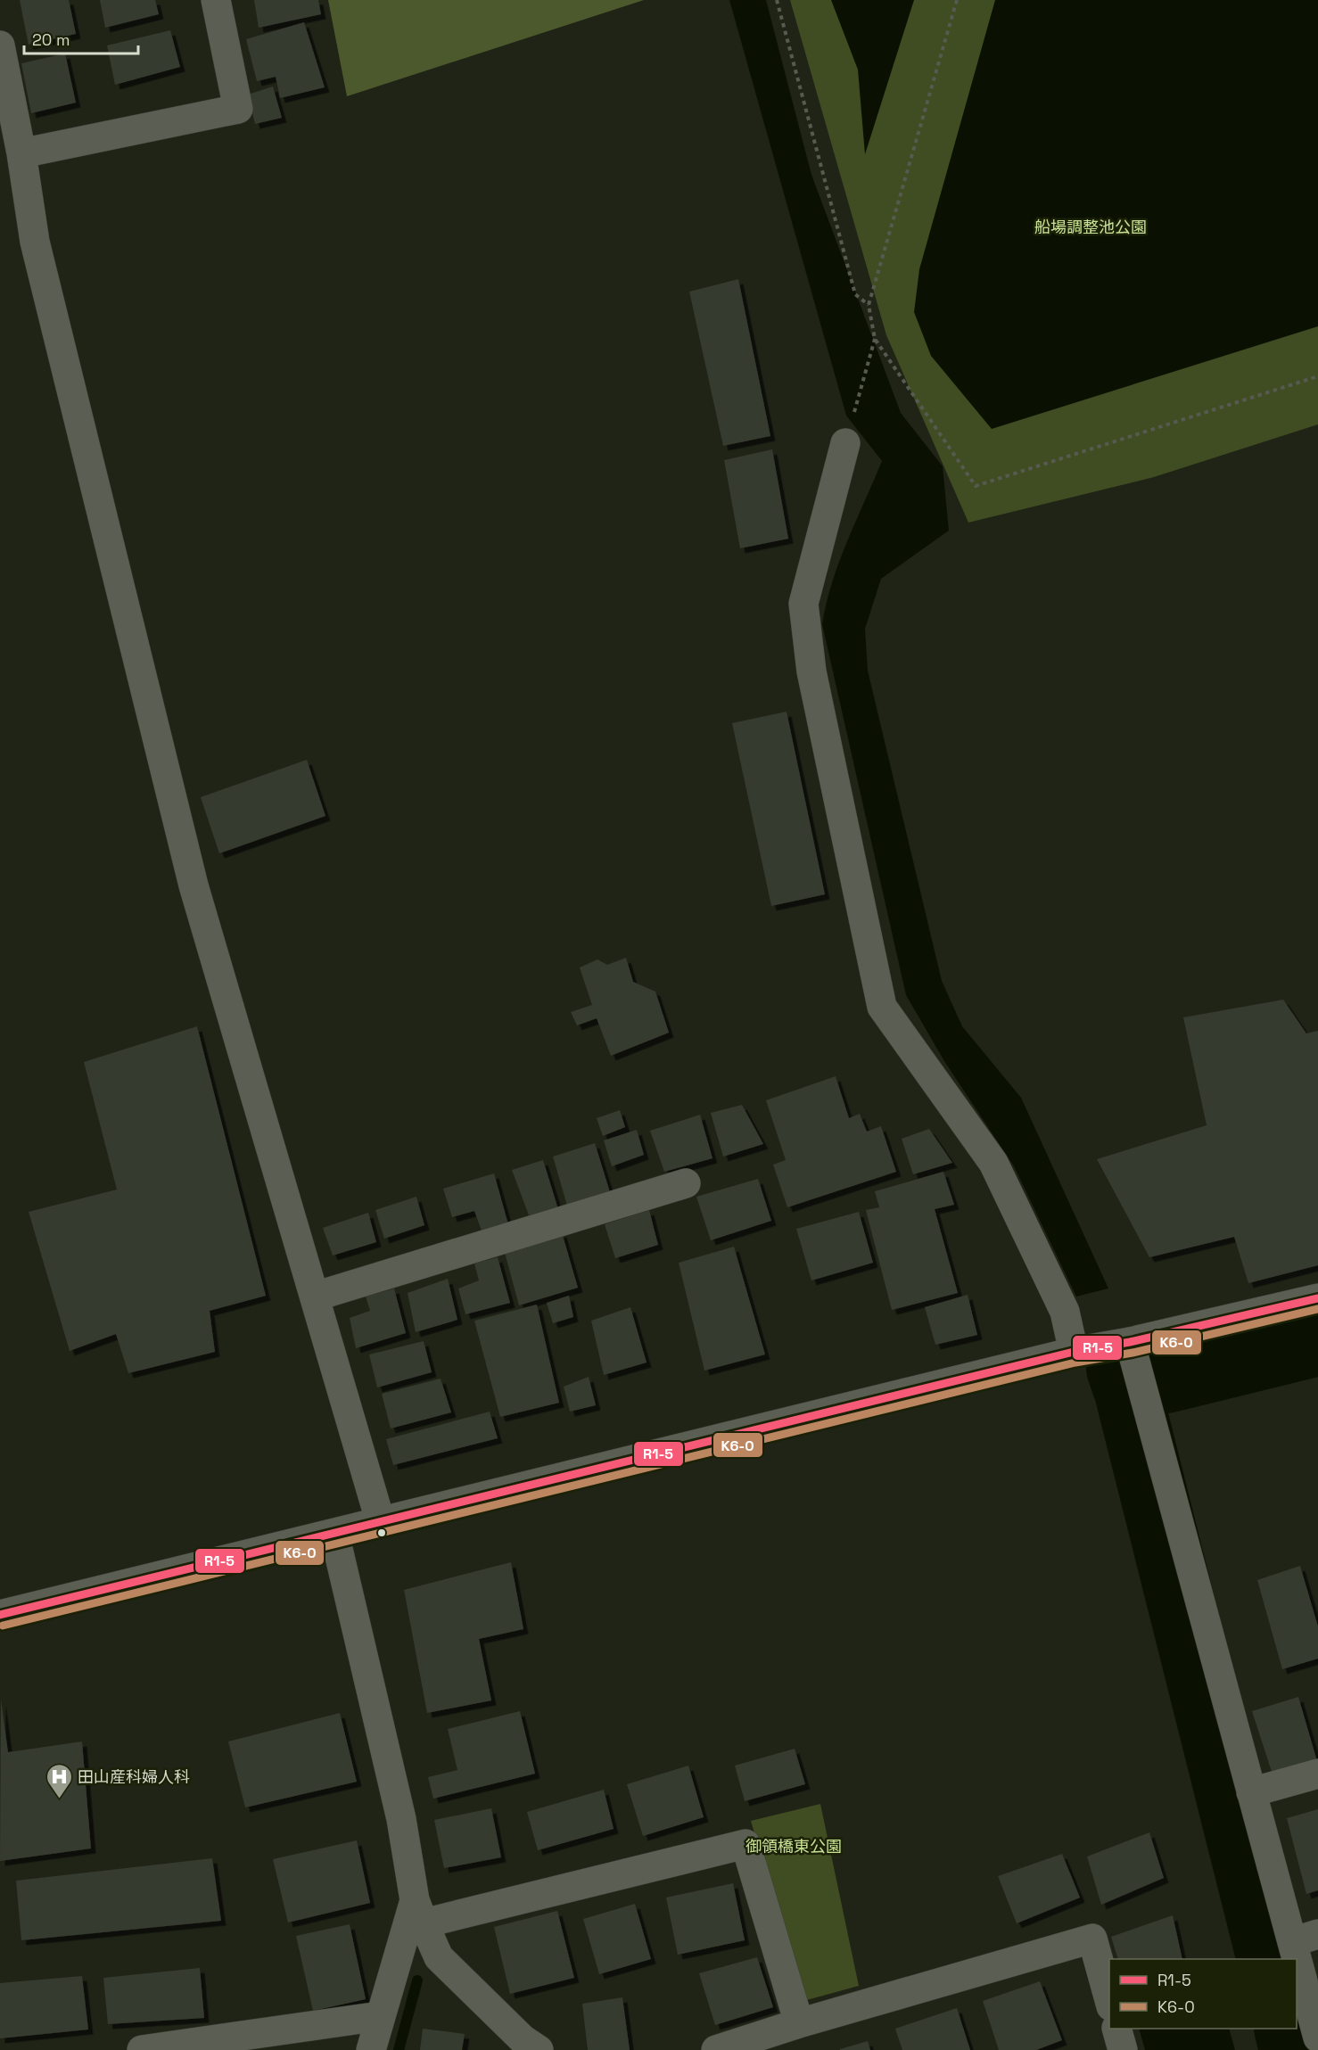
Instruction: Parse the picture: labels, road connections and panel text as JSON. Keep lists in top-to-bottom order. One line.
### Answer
{"parks":["船場調整池公園","御領橋東公園"],"places":{"hospital":["田山産科婦人科"]},"lines":["transit line R1-5","transit line K6-0"],"legend":["R1-5","K6-0"],"scale_bar":"20 m"}
